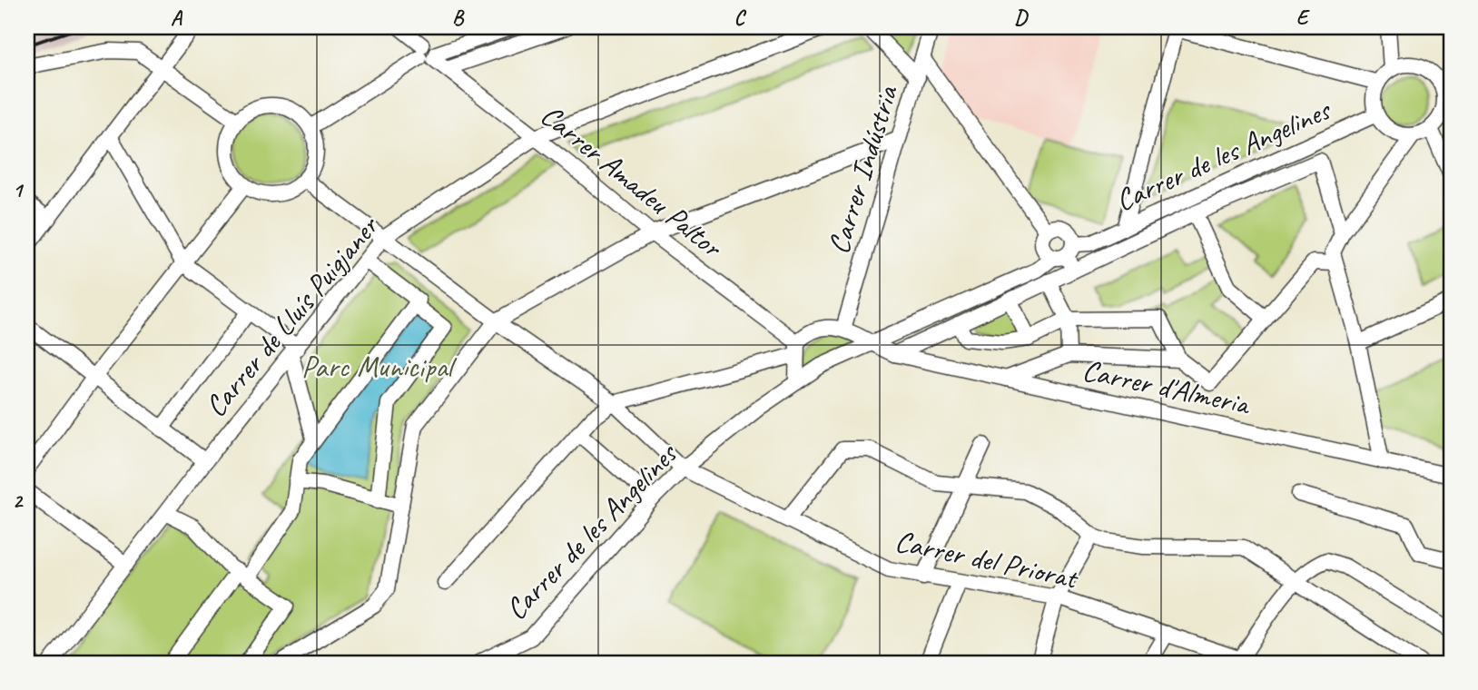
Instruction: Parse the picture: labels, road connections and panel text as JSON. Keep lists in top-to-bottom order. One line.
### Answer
{"streets":{"street":["Carrer de les Angelines","Carrer Indústria","Carrer Amadeu Paltor","Carrer de Lluís Puigjaner","Carrer d'Almeria","Carrer del Priorat"]},"crossings":[["Carrer de les Angelines","Carrer d'Almeria"],["Carrer de les Angelines","Carrer del Priorat"],["Carrer Indústria","Carrer d'Almeria"],["Carrer Amadeu Paltor","Carrer de Lluís Puigjaner"],["Carrer de Lluís Puigjaner","Carrer del Priorat"]],"parks":["Parc Municipal"],"grid":{"columns":["A","B","C","D","E"],"rows":["1","2"]}}
